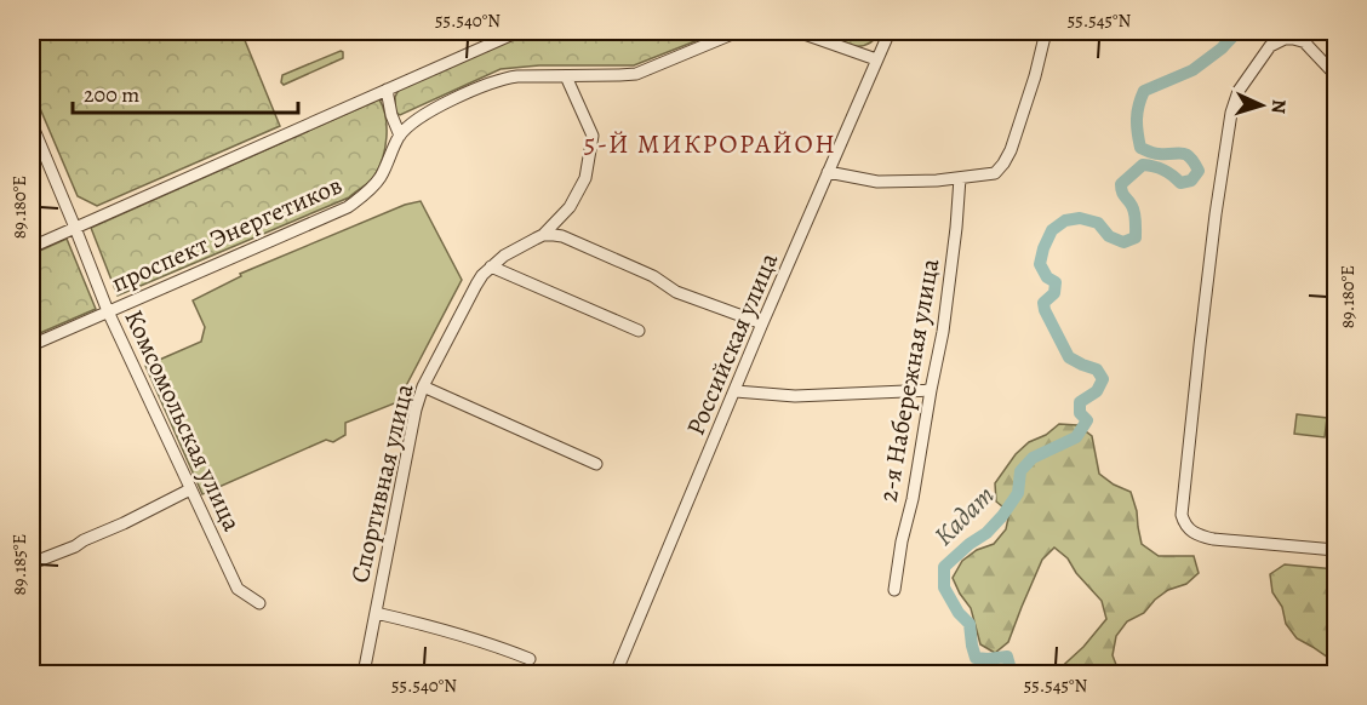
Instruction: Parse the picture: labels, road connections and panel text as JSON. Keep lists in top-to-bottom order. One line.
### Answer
{"streets":{"street":["проспект Энергетиков","Российская улица","2-я Набережная улица","Комсомольская улица","Спортивная улица"]},"crossings":[["проспект Энергетиков","Комсомольская улица"],["проспект Энергетиков","Спортивная улица"]],"districts":["5-Й МИКРОРАЙОН"],"water":["Кадат"],"scale_bar":"200 m","north":"right","coordinates":["55.540°N","55.545°N","89.180°E","89.185°E"]}
